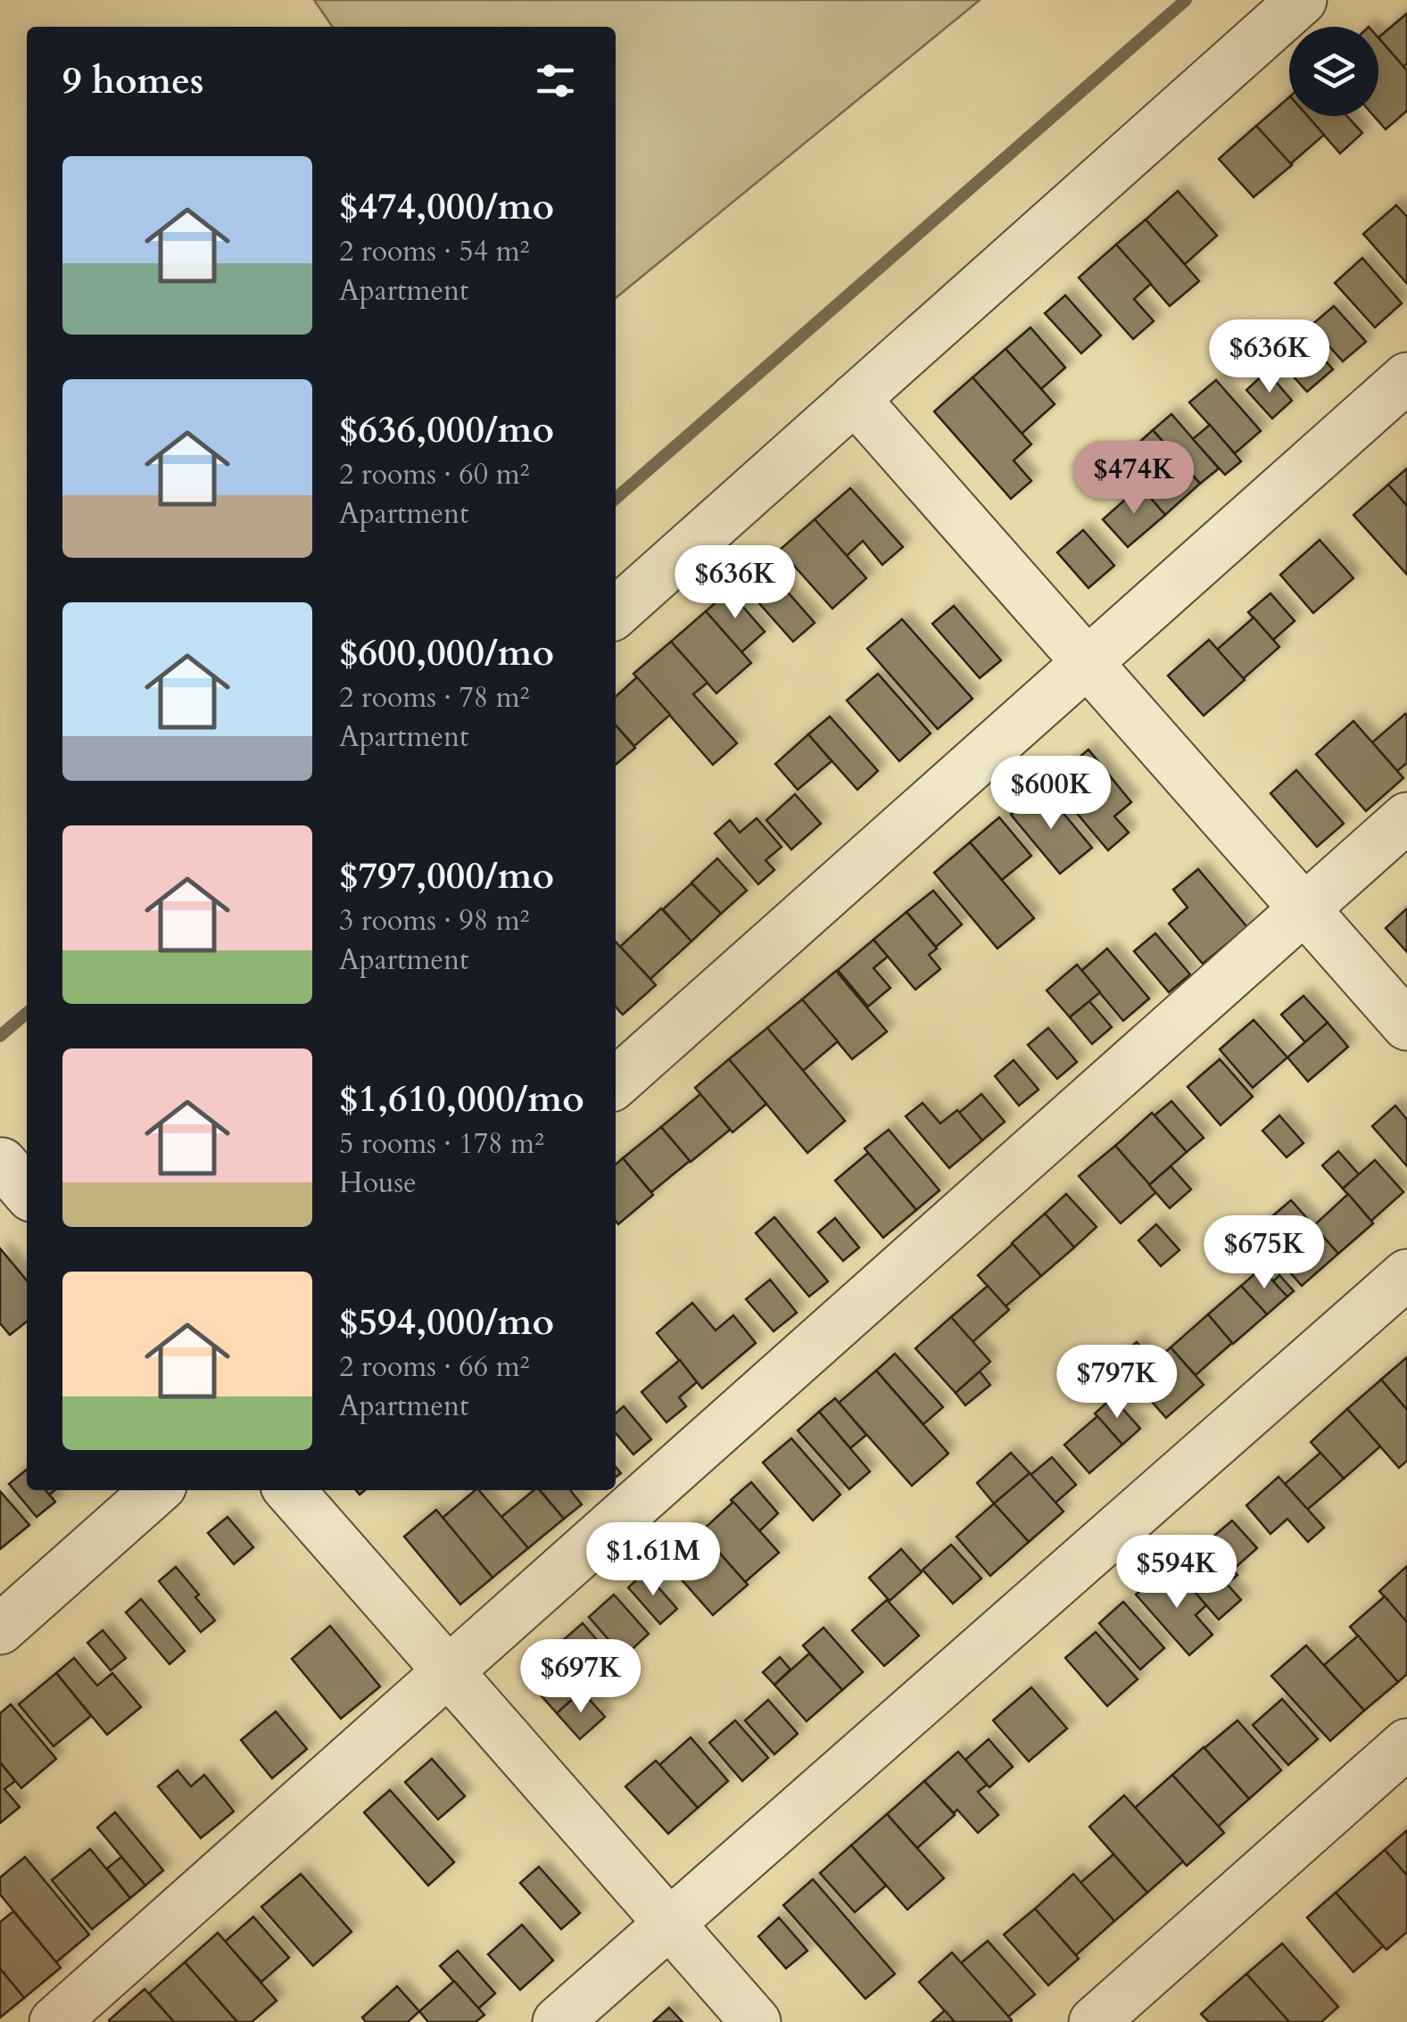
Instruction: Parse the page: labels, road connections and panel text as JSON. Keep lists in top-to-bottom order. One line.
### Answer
{"page":{"heading":"9 homes","list":[{"name":"$474,000/mo","note":"2 rooms · 54 m² · Apartment"},{"name":"$636,000/mo","note":"2 rooms · 60 m² · Apartment"},{"name":"$600,000/mo","note":"2 rooms · 78 m² · Apartment"},{"name":"$797,000/mo","note":"3 rooms · 98 m² · Apartment"},{"name":"$1,610,000/mo","note":"5 rooms · 178 m² · House"},{"name":"$594,000/mo","note":"2 rooms · 66 m² · Apartment"}],"price":["$636K","$474K","$636K","$600K","$675K","$797K","$1.61M","$594K","$697K"]}}
